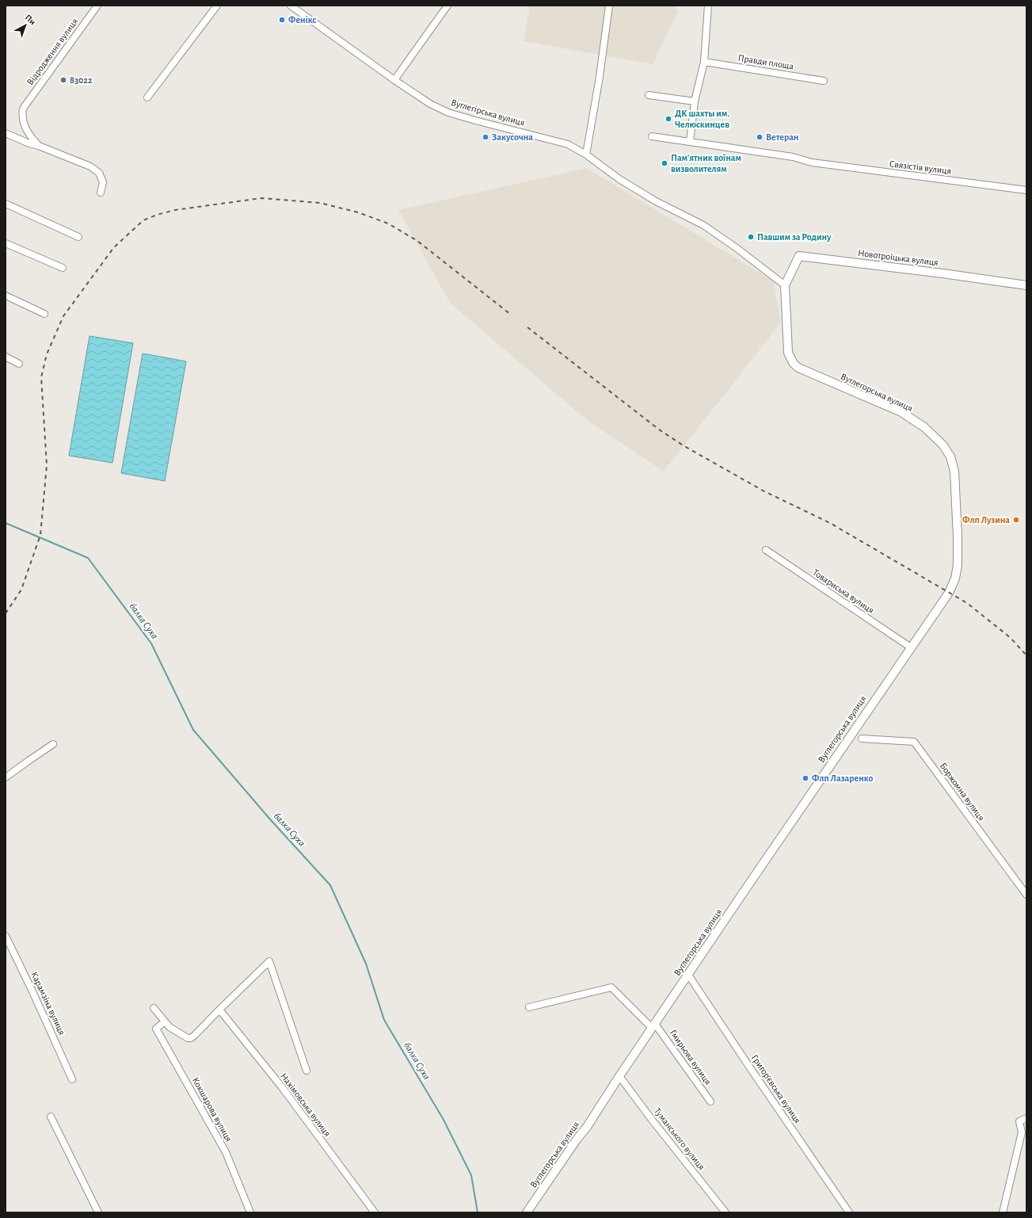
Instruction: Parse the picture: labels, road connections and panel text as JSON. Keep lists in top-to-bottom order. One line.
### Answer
{"streets":{"main road":["Новотроїцька вулиця","Вуглегорська вулиця"],"street":["Відродження вулиця","Правди площа","Вуглегірська вулиця","Связістів вулиця","Товариська вулиця","Боржомна вулиця","Карамзіна вулиця","Гмирьова вулиця","Григор’євська вулиця","Нахімовська вулиця","Кокшарова вулиця","Туманського вулиця"]},"crossings":[["Вуглегірська вулиця","Новотроїцька вулиця"],["Вуглегірська вулиця","Вуглегорська вулиця"],["Новотроїцька вулиця","Вуглегорська вулиця"],["Вуглегорська вулиця","Товариська вулиця"],["Вуглегорська вулиця","Гмирьова вулиця"],["Вуглегорська вулиця","Григор’євська вулиця"],["Вуглегорська вулиця","Туманського вулиця"]],"water":["балка Суха"],"places":["Фенікс","83022","ДК шахты им. Челюскинцев","Закусочна","Ветеран","Пам'ятник воїнам визволителям","Павшим за Родину","Флп Лузина","Флп Лазаренко"],"north":"top right"}
